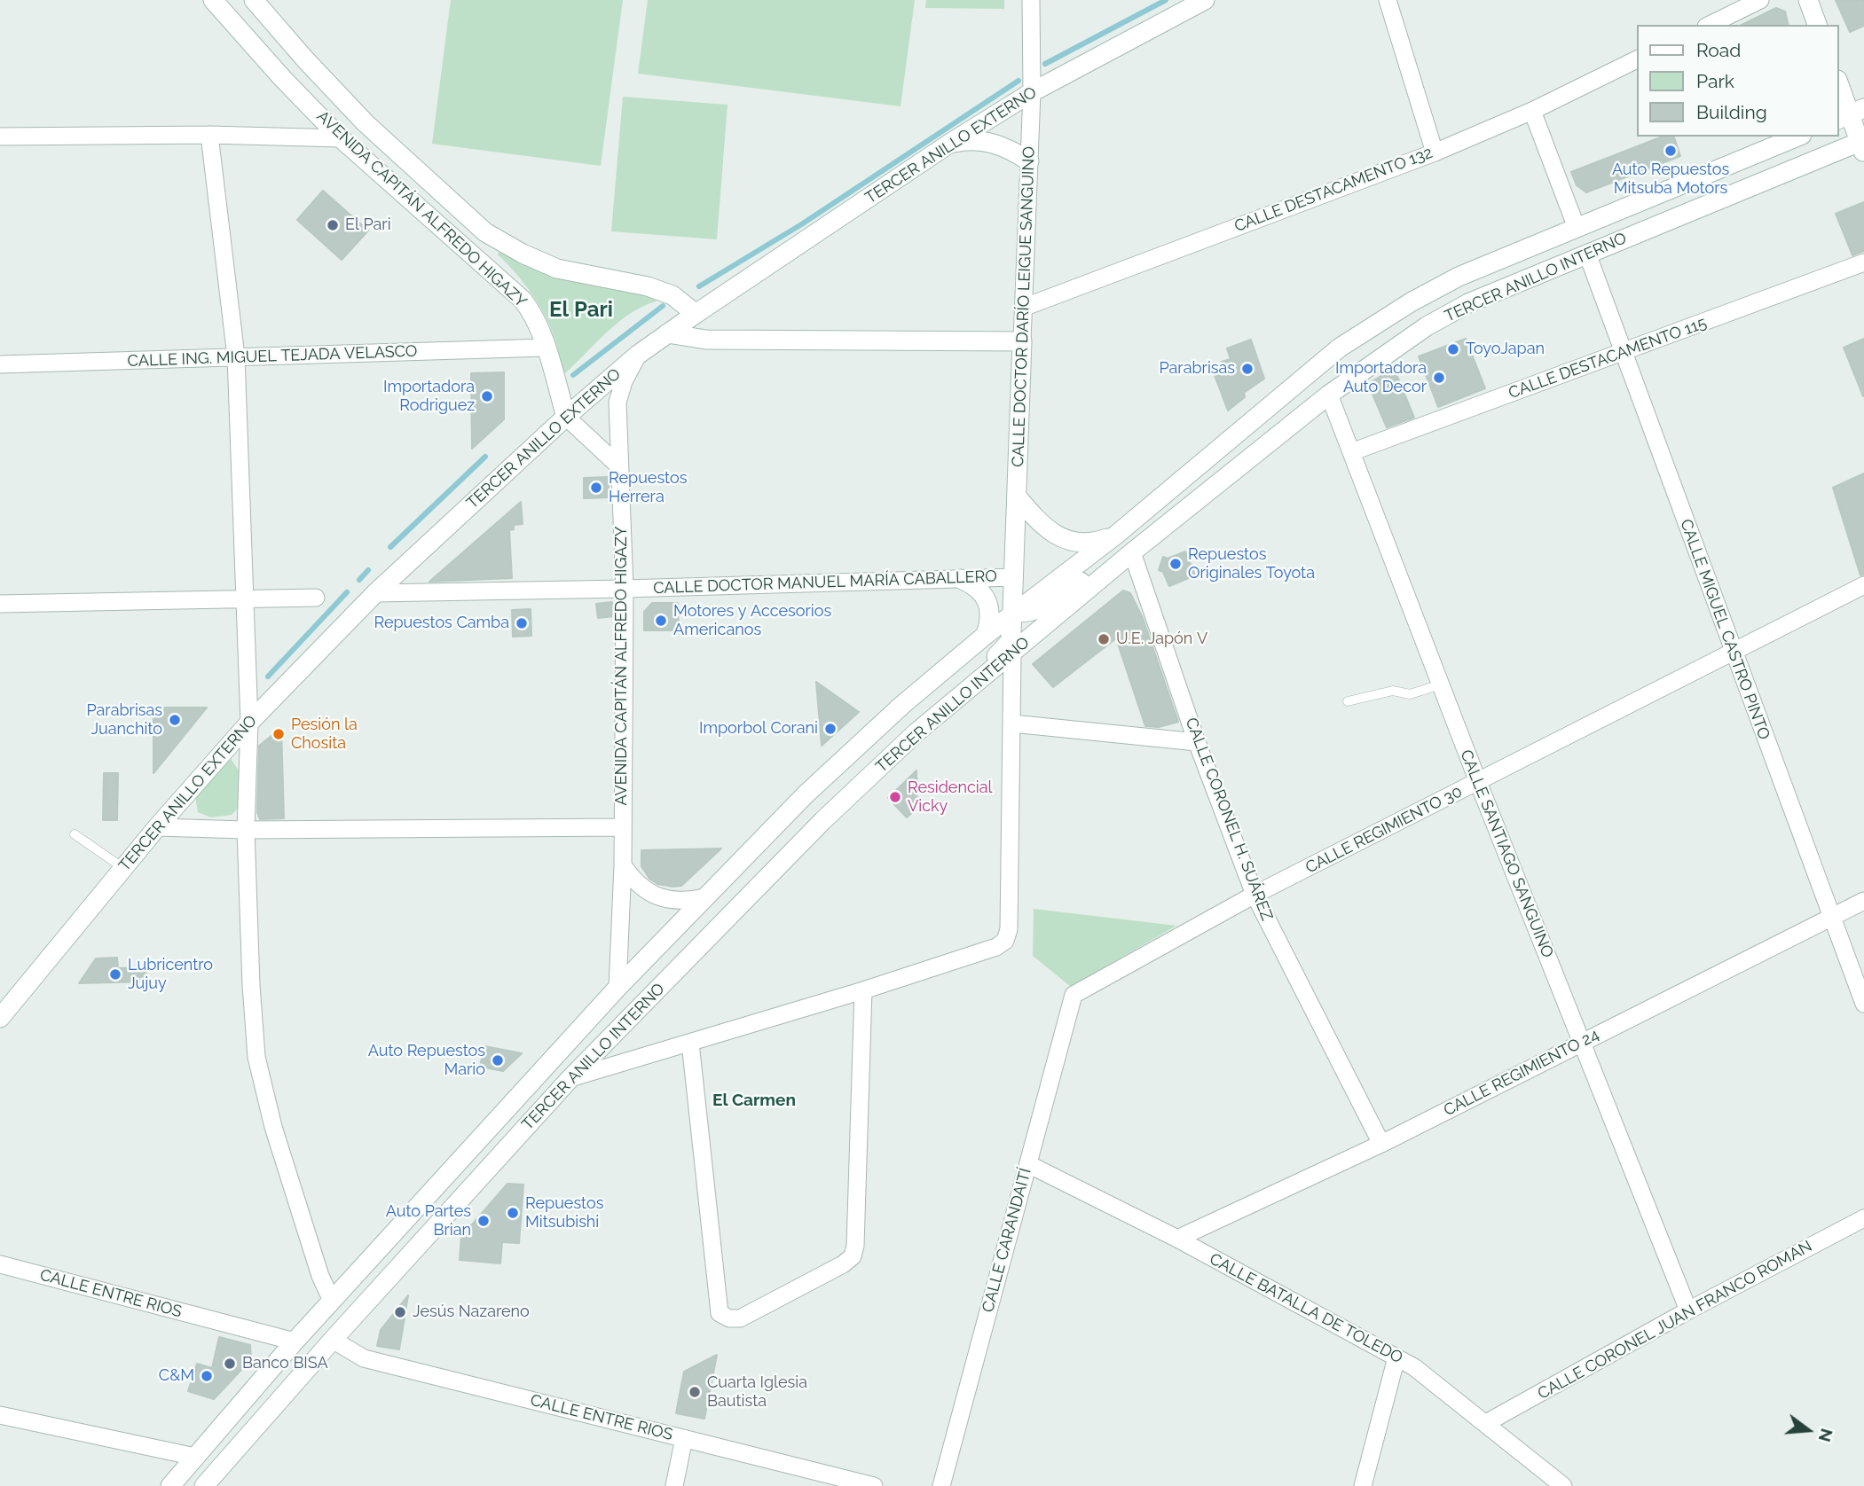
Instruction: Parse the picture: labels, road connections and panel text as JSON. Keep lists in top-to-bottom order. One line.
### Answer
{"streets":{"main road":["TERCER ANILLO EXTERNO","AVENIDA CAPITÁN ALFREDO HIGAZY","TERCER ANILLO INTERNO","CALLE DOCTOR DARÍO LEIGUE SANGUINO"],"street":["CALLE DESTACAMENTO 132","CALLE ING. MIGUEL TEJADA VELASCO","CALLE DESTACAMENTO 115","CALLE DOCTOR MANUEL MARÍA CABALLERO","CALLE MIGUEL CASTRO PINTO","CALLE CORONEL H. SUÁREZ","CALLE REGIMIENTO 30","CALLE SANTIAGO SANGUINO","CALLE REGIMIENTO 24","CALLE CARANDAITÍ","CALLE ENTRE RIOS","CALLE BATALLA DE TOLEDO","CALLE CORONEL JUAN FRANCO ROMAN"]},"crossings":[["TERCER ANILLO EXTERNO","AVENIDA CAPITÁN ALFREDO HIGAZY"],["TERCER ANILLO EXTERNO","CALLE DOCTOR DARÍO LEIGUE SANGUINO"],["TERCER ANILLO EXTERNO","CALLE DOCTOR MANUEL MARÍA CABALLERO"],["CALLE DESTACAMENTO 132","CALLE DOCTOR DARÍO LEIGUE SANGUINO"],["AVENIDA CAPITÁN ALFREDO HIGAZY","TERCER ANILLO INTERNO"],["AVENIDA CAPITÁN ALFREDO HIGAZY","CALLE ING. MIGUEL TEJADA VELASCO"],["AVENIDA CAPITÁN ALFREDO HIGAZY","CALLE DOCTOR MANUEL MARÍA CABALLERO"],["TERCER ANILLO INTERNO","CALLE DOCTOR DARÍO LEIGUE SANGUINO"],["TERCER ANILLO INTERNO","CALLE MIGUEL CASTRO PINTO"],["TERCER ANILLO INTERNO","CALLE CORONEL H. SUÁREZ"],["TERCER ANILLO INTERNO","CALLE SANTIAGO SANGUINO"],["TERCER ANILLO INTERNO","CALLE ENTRE RIOS"],["CALLE DOCTOR DARÍO LEIGUE SANGUINO","CALLE DOCTOR MANUEL MARÍA CABALLERO"],["CALLE DESTACAMENTO 115","CALLE MIGUEL CASTRO PINTO"],["CALLE DESTACAMENTO 115","CALLE SANTIAGO SANGUINO"],["CALLE MIGUEL CASTRO PINTO","CALLE REGIMIENTO 30"],["CALLE MIGUEL CASTRO PINTO","CALLE REGIMIENTO 24"],["CALLE CORONEL H. SUÁREZ","CALLE REGIMIENTO 30"],["CALLE CORONEL H. SUÁREZ","CALLE REGIMIENTO 24"],["CALLE REGIMIENTO 30","CALLE SANTIAGO SANGUINO"],["CALLE REGIMIENTO 30","CALLE CARANDAITÍ"],["CALLE SANTIAGO SANGUINO","CALLE REGIMIENTO 24"],["CALLE SANTIAGO SANGUINO","CALLE CORONEL JUAN FRANCO ROMAN"],["CALLE REGIMIENTO 24","CALLE BATALLA DE TOLEDO"],["CALLE CARANDAITÍ","CALLE BATALLA DE TOLEDO"],["CALLE BATALLA DE TOLEDO","CALLE CORONEL JUAN FRANCO ROMAN"]],"districts":["El Pari","El Carmen"],"places":["Auto Repuestos Mitsuba Motors","El Pari","ToyoJapan","Parabrisas","Importadora Auto Decor","Importadora Rodriguez","Repuestos Herrera","Repuestos Originales Toyota","Motores y Accesorios Americanos","Repuestos Camba","U.E. Japón V","Parabrisas Juanchito","Imporbol Corani","Pesión la Chosita","Residencial Vicky","Lubricentro Jujuy","Auto Repuestos Mario","Repuestos Mitsubishi","Auto Partes Brian","Jesús Nazareno","Banco BISA","C&M","Cuarta Iglesia Bautista"],"legend":["Road","Park","Building"],"north":"right"}
